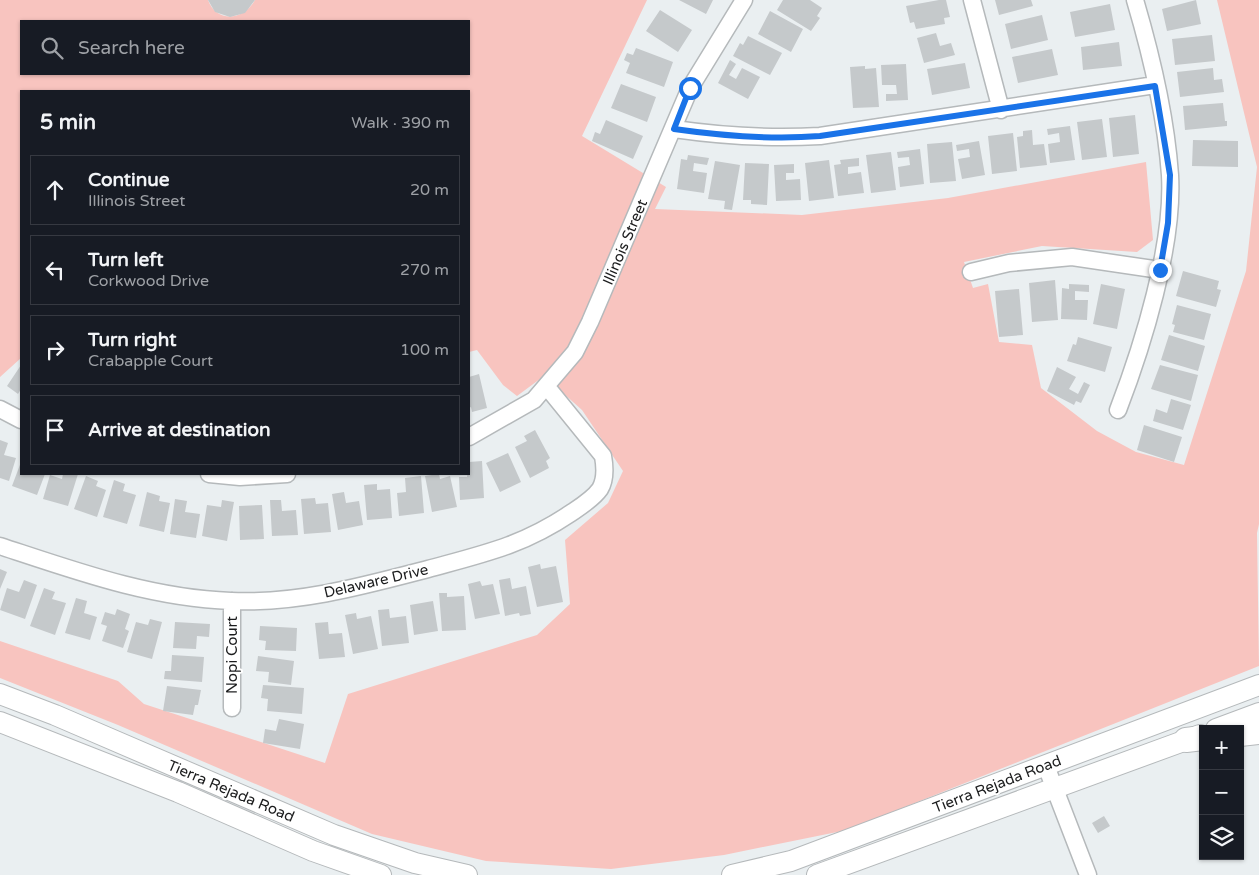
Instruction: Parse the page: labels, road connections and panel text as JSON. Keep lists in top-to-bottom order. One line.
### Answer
{"streets":{"main road":["Tierra Rejada Road"],"street":["Illinois Street","Delaware Drive","Nopi Court"]},"crossings":[["Illinois Street","Delaware Drive"],["Delaware Drive","Nopi Court"]],"page":{"search":"Search here","heading":["5 min","Walk · 390 m"],"list":[["Continue","Illinois Street","20 m"],["Turn left","Corkwood Drive","270 m"],["Turn right","Crabapple Court","100 m"],"Arrive at destination"],"map_buttons":["+","−"]}}
